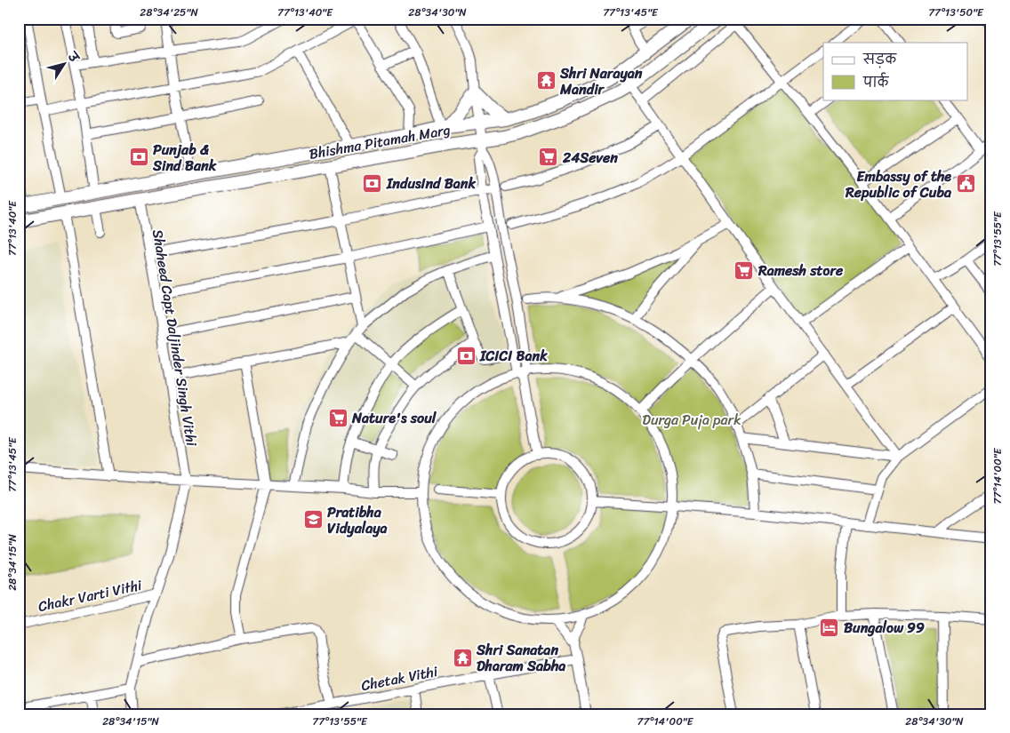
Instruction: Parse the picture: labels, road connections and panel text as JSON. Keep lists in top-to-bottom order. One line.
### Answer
{"streets":{"main road":["Bhishma Pitamah Marg"],"street":["Shaheed Capt Daljinder Singh Vithi","Chakr Varti Vithi","Chetak Vithi"]},"crossings":[["Bhishma Pitamah Marg","Shaheed Capt Daljinder Singh Vithi"],["Shaheed Capt Daljinder Singh Vithi","Chakr Varti Vithi"]],"parks":["Durga Puja park"],"places":{"temple":["Shri Narayan Mandir","Shri Sanatan Dharam Sabha"],"bank":["Punjab & Sind Bank","IndusInd Bank","ICICI Bank"],"supermarket":["24Seven","Ramesh store","Nature's soul"],"public building":["Embassy of the Republic of Cuba"],"school or university":["Pratibha Vidyalaya"],"hotel":["Bungalow 99"]},"legend":["सड़क","पार्क"],"north":"top right","coordinates":["28°34'25\"N","77°13'40\"E","28°34'30\"N","77°13'45\"E","77°13'50\"E","77°13'55\"E","77°14'00\"E","28°34'15\"N"]}
